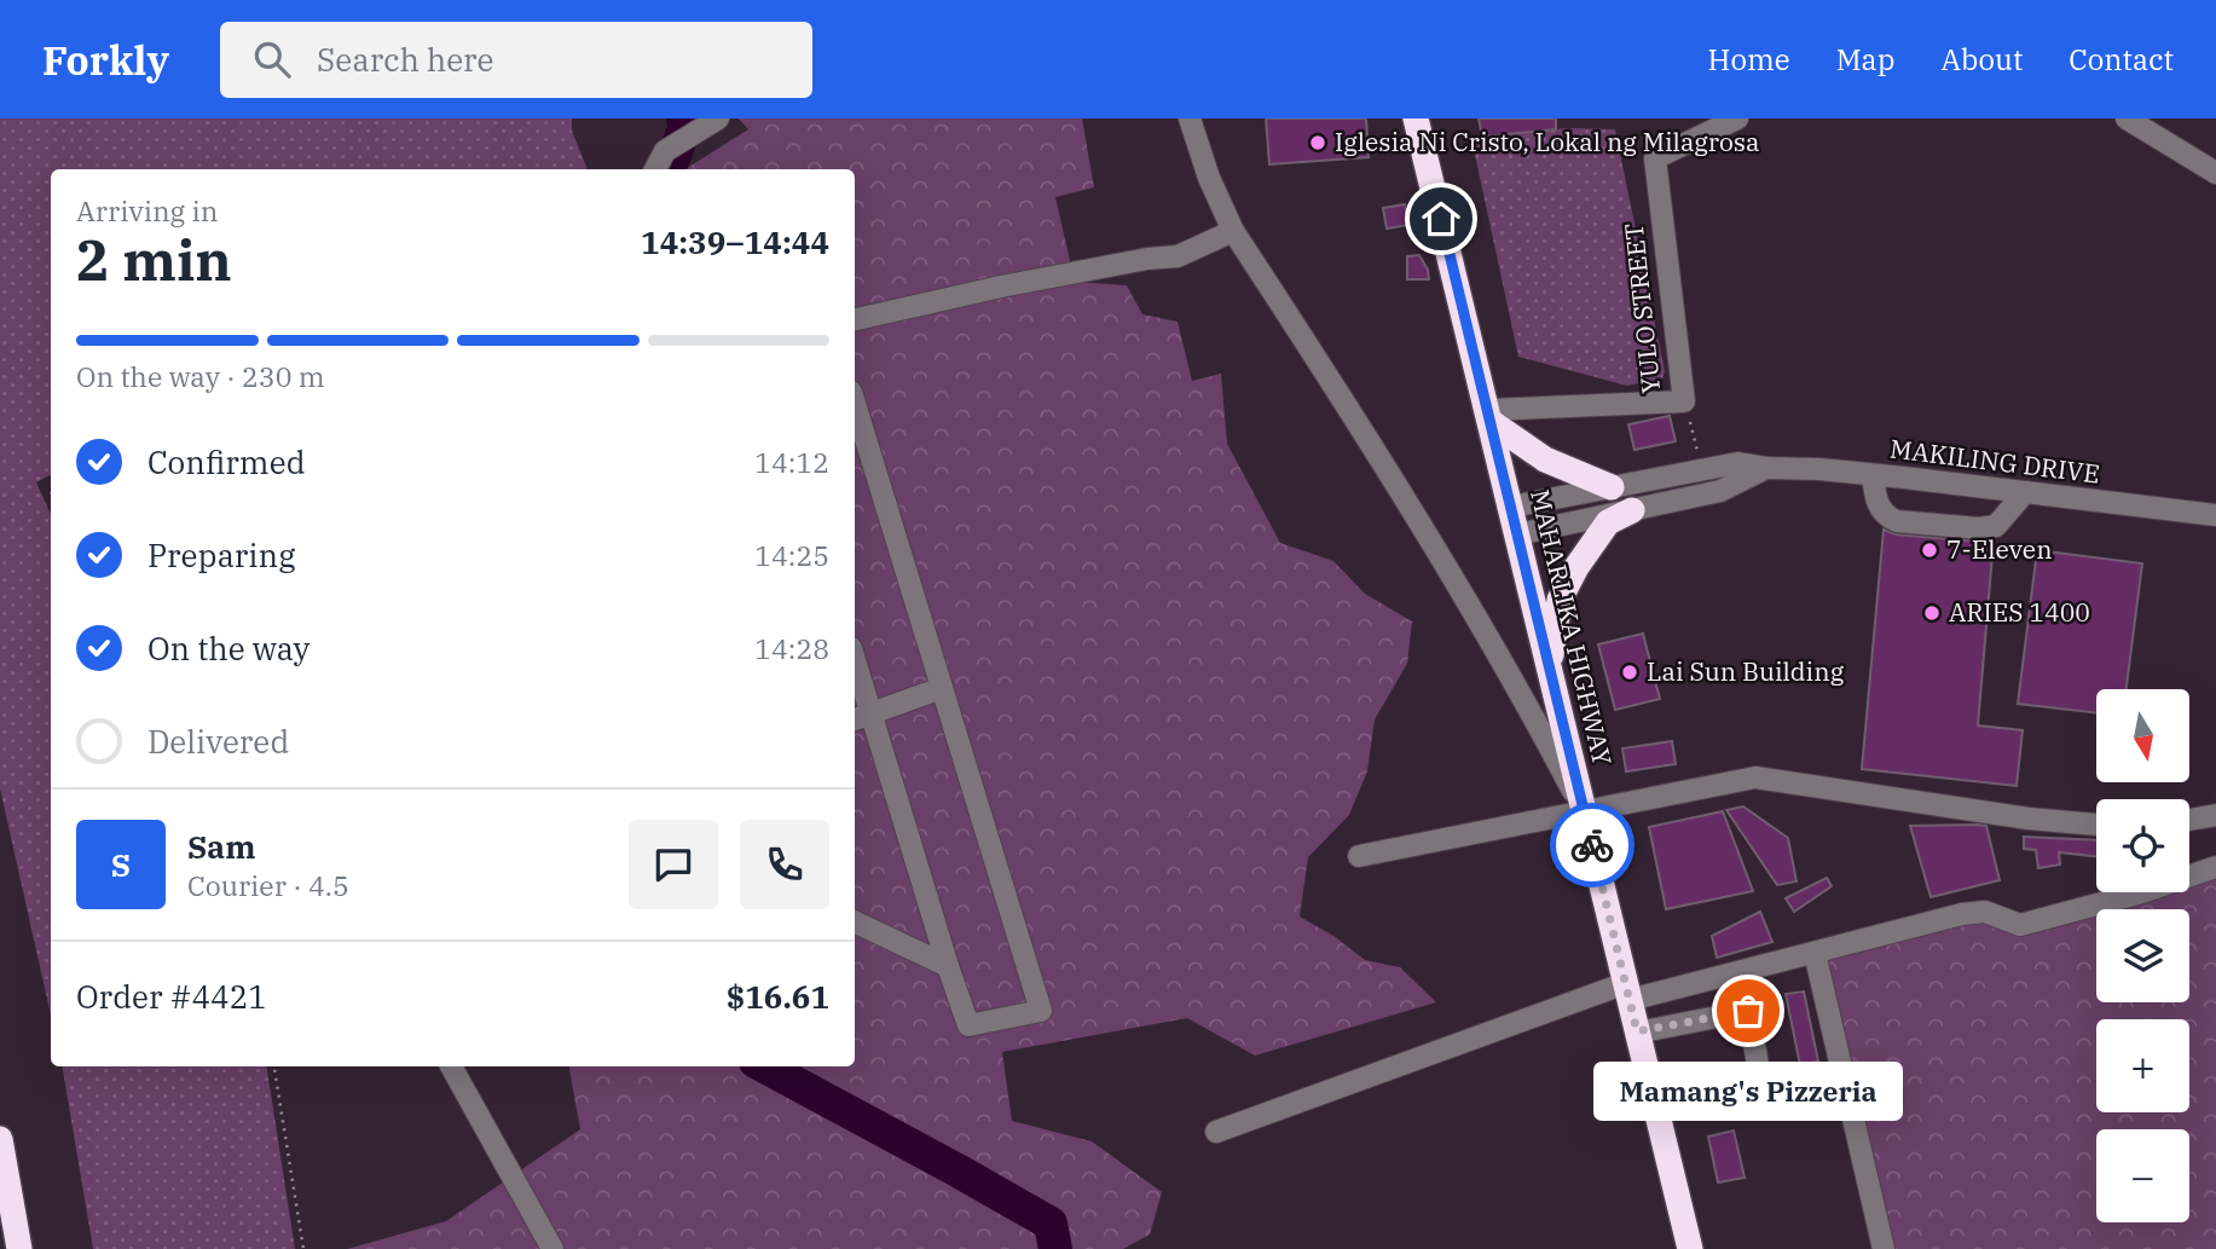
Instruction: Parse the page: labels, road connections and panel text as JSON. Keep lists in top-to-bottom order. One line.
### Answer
{"streets":{"highway":["MAHARLIKA HIGHWAY"],"street":["YULO STREET","MAKILING DRIVE"]},"crossings":[["YULO STREET","MAHARLIKA HIGHWAY"],["MAKILING DRIVE","MAHARLIKA HIGHWAY"]],"places":["Iglesia Ni Cristo, Lokal ng Milagrosa","7-Eleven","ARIES 1400","Lai Sun Building","Mamang's Pizzeria"],"north":"bottom","page":{"header":"Forkly","search":"Search here","nav":["Home","Map","About","Contact"],"heading":["2 min","Arriving in","14:39–14:44"],"panel":["Sam","Courier · 4.5","Order #4421","$16.61"],"bar":"On the way · 230 m","list":[["Confirmed","14:12"],["Preparing","14:25"],["On the way","14:28"],"Delivered"],"map_buttons":["+","−"],"round":"S","bubble":"Mamang's Pizzeria"}}
